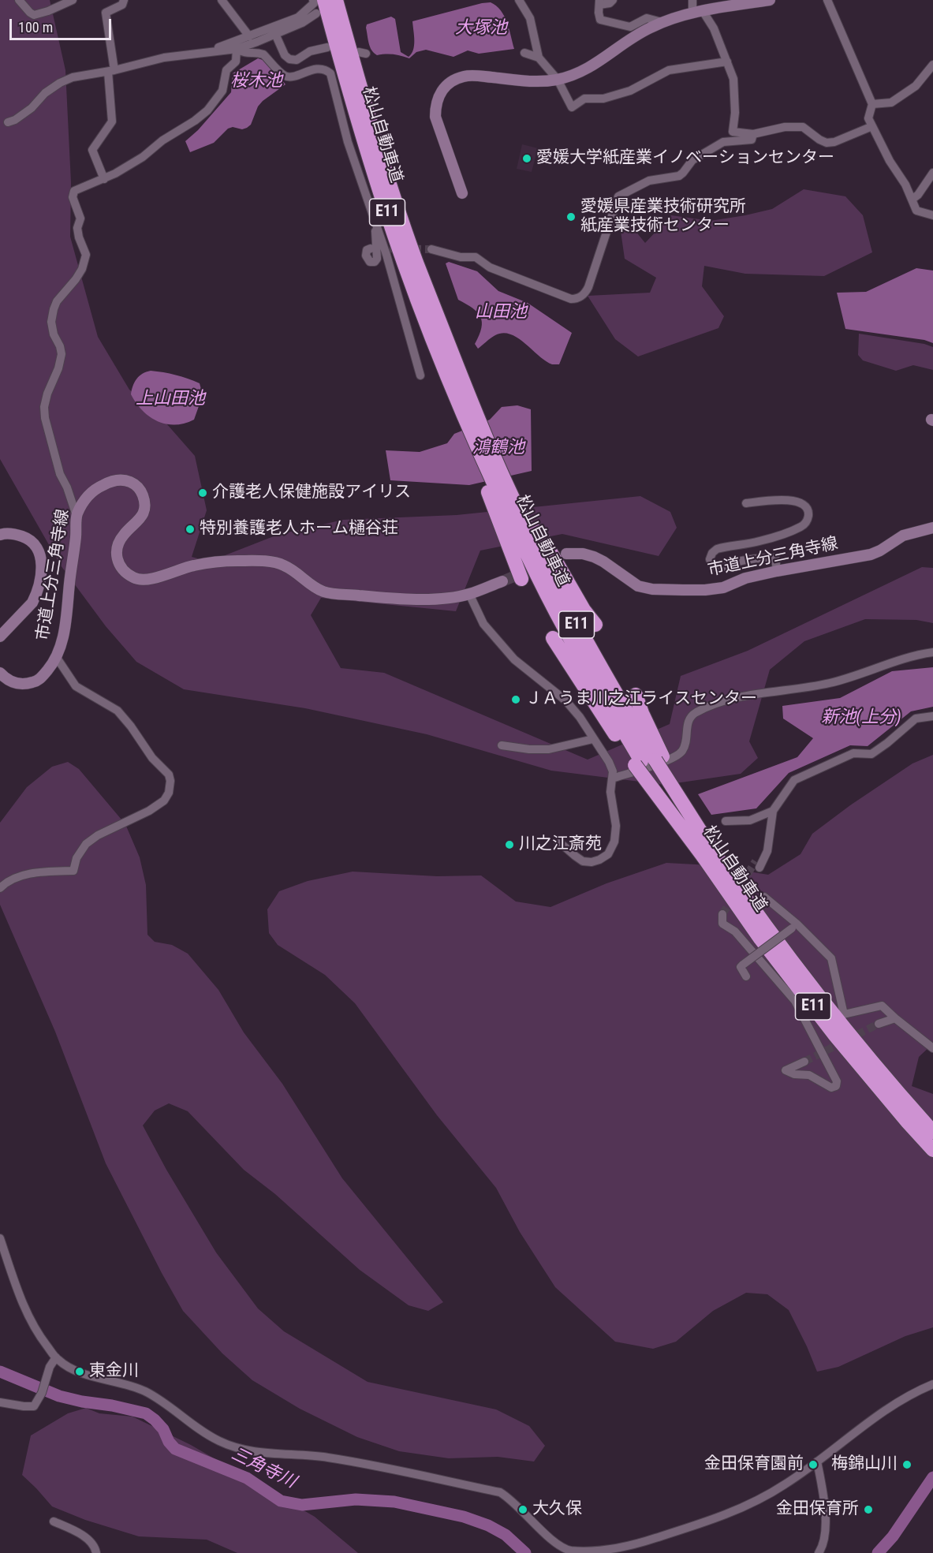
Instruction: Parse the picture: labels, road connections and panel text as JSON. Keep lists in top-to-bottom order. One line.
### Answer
{"streets":{"highway":["松山自動車道","E11"],"street":["市道上分三角寺線"]},"water":["大塚池","桜木池","山田池","上山田池","鴻鶴池","新池(上分)","三角寺川"],"places":["愛媛大学紙産業イノベーションセンター","愛媛県産業技術研究所 紙産業技術センター","介護老人保健施設アイリス","特別養護老人ホーム樋谷荘","ＪＡうま川之江ライスセンター","川之江斎苑","東金川","金田保育園前","梅錦山川","大久保","金田保育所"],"scale_bar":"100 m"}
